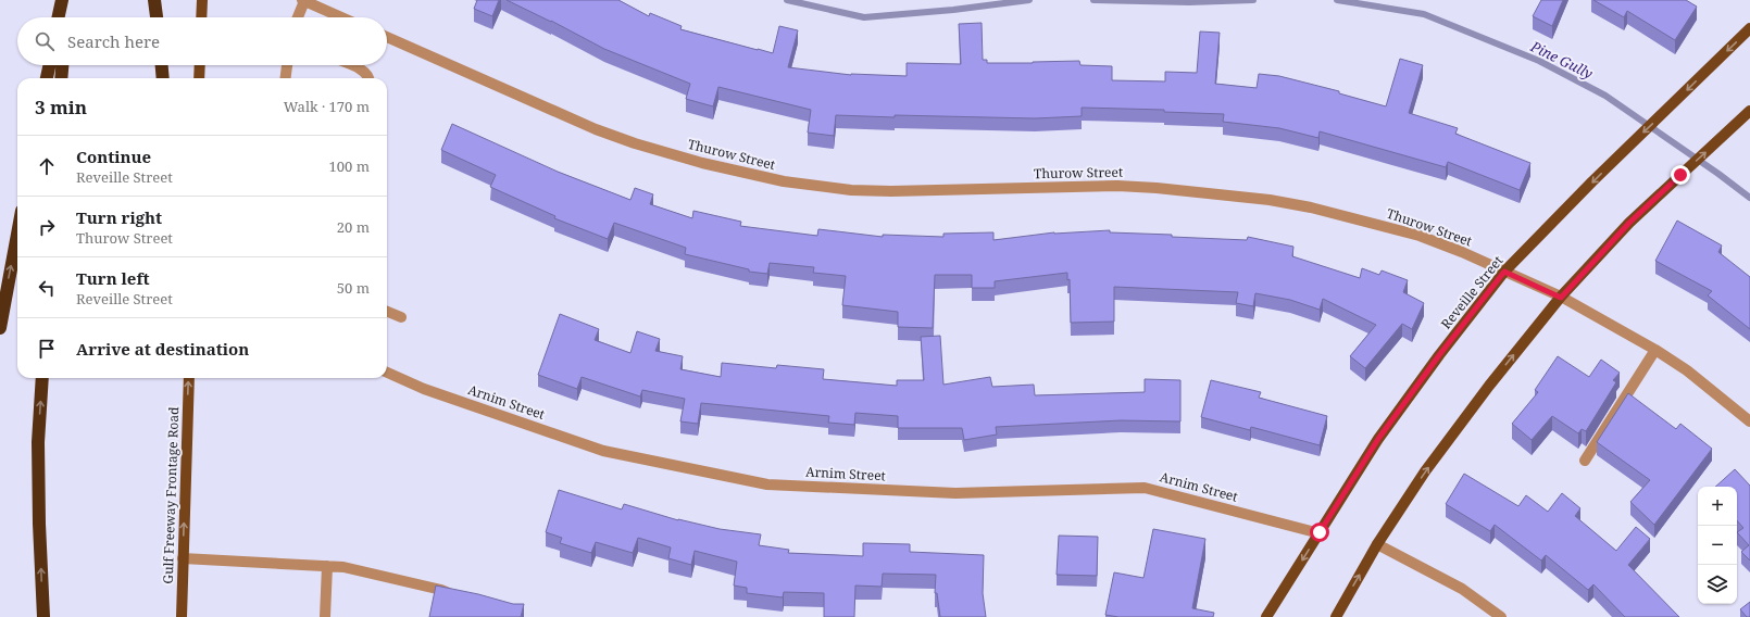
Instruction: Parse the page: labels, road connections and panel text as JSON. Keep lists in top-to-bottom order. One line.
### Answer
{"streets":{"main road":["Reveille Street","Gulf Freeway Frontage Road"],"street":["Thurow Street","Arnim Street"]},"crossings":[["Thurow Street","Reveille Street"],["Reveille Street","Arnim Street"]],"one_way":["Gulf Freeway Frontage Road"],"water":["Pine Gully"],"page":{"search":"Search here","heading":["3 min","Walk · 170 m"],"list":[["Continue","Reveille Street","100 m"],["Turn right","Thurow Street","20 m"],["Turn left","Reveille Street","50 m"],"Arrive at destination"],"map_buttons":["+","−"]}}
